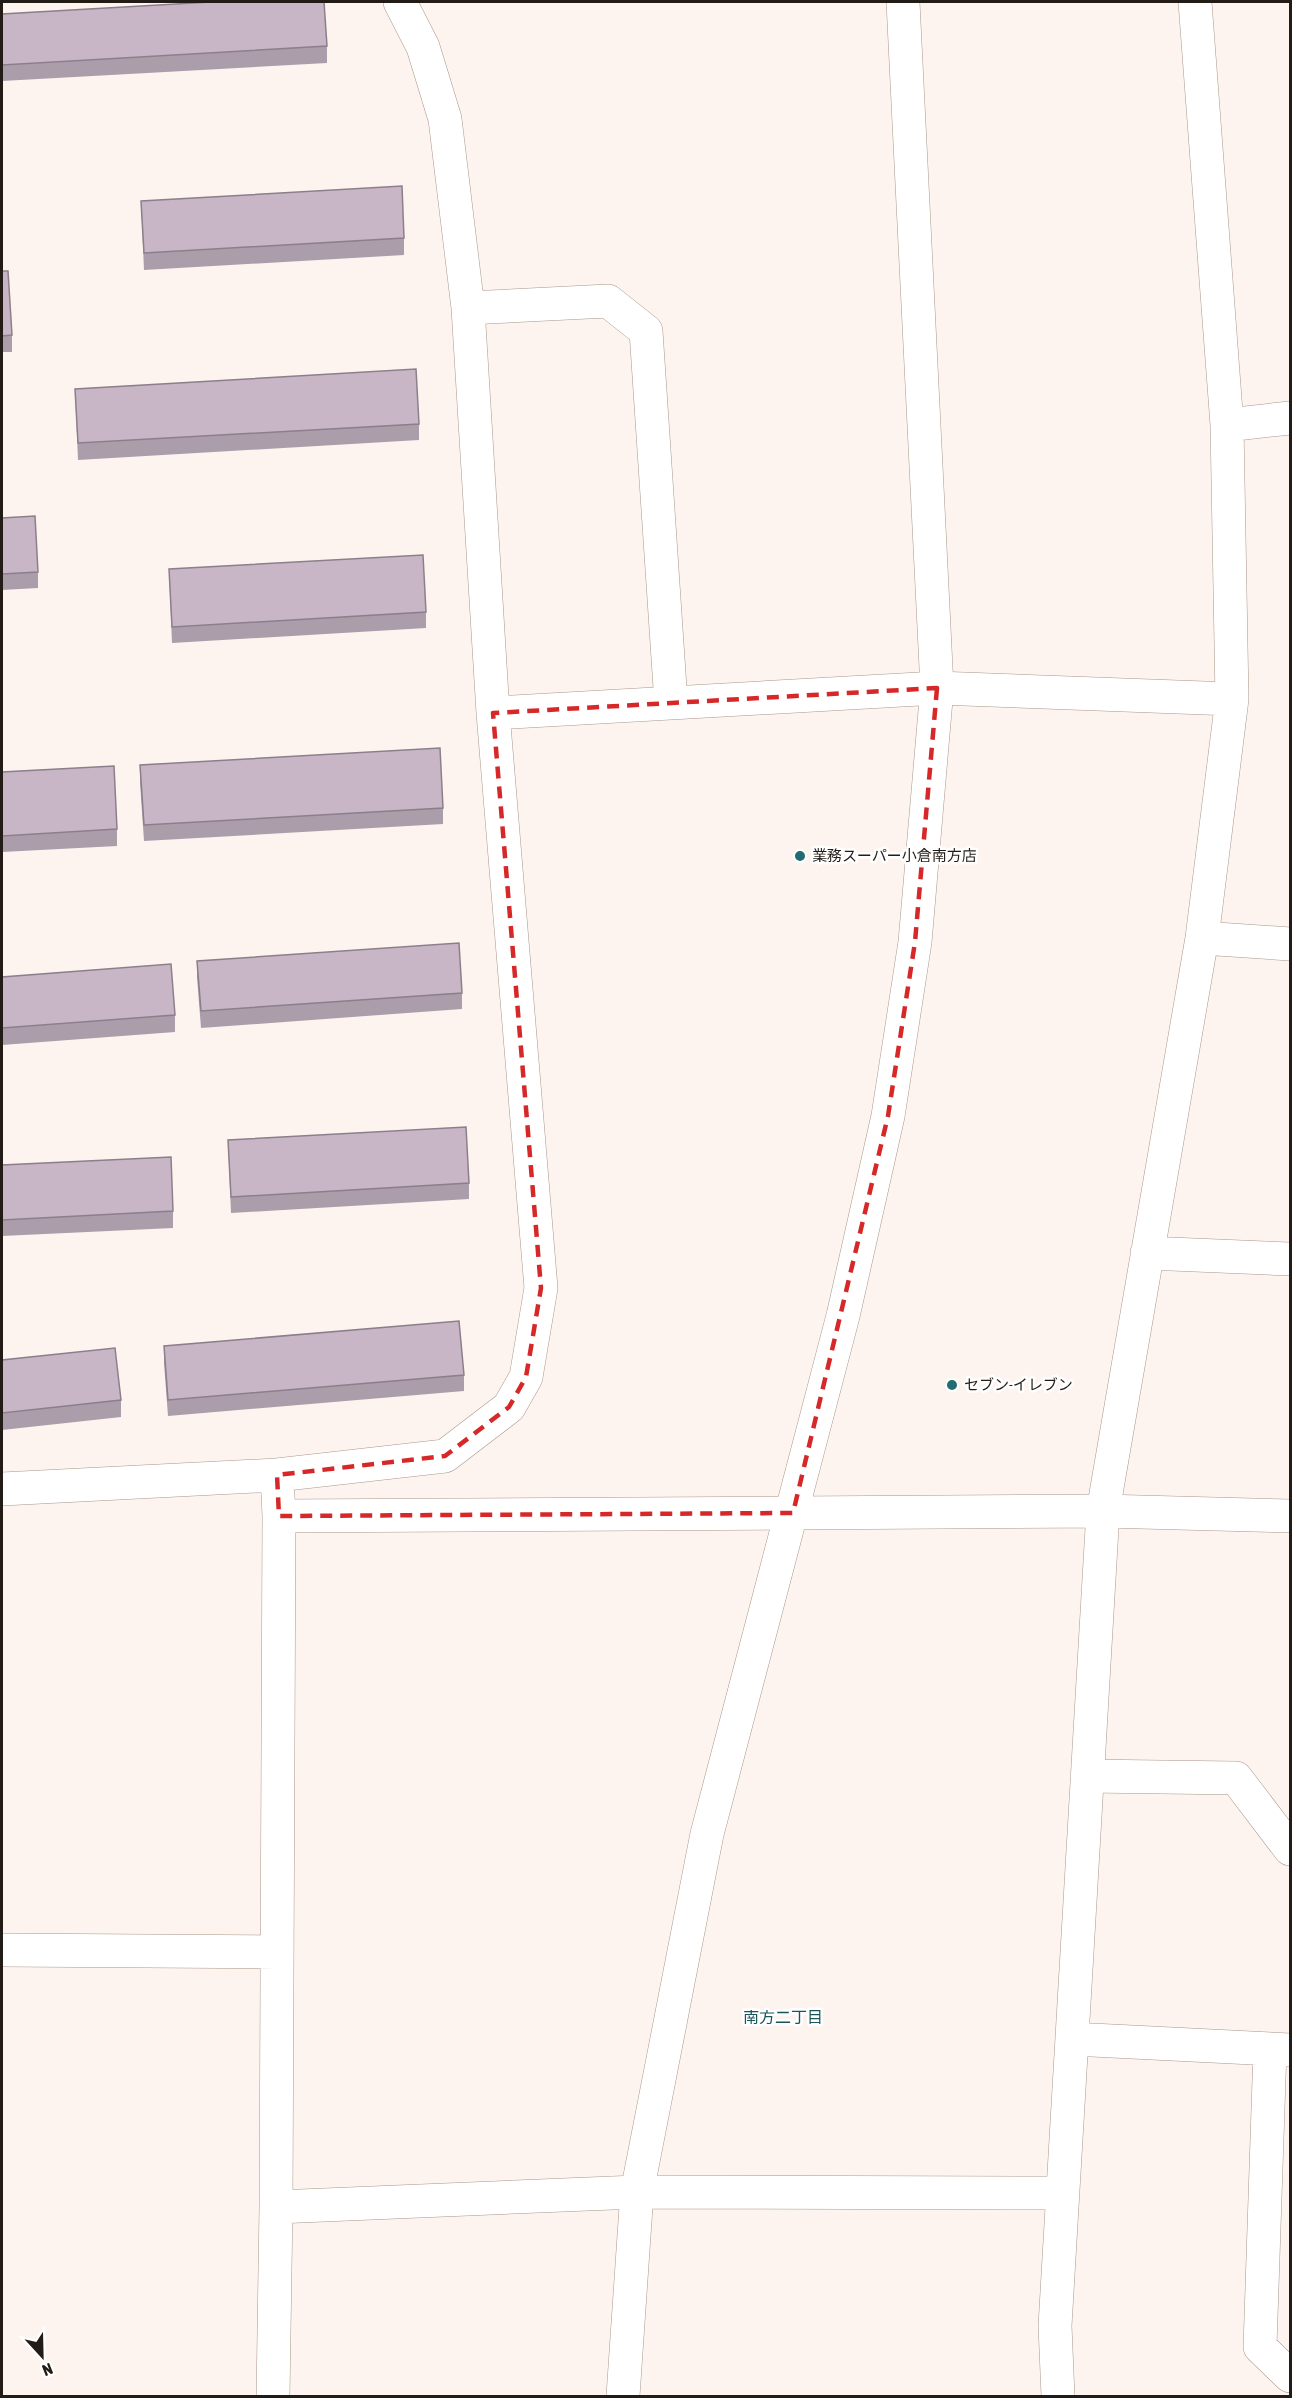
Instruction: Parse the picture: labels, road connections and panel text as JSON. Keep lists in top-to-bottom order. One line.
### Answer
{"districts":["南方二丁目"],"places":["業務スーパー小倉南方店","セブン-イレブン"],"north":"bottom"}
